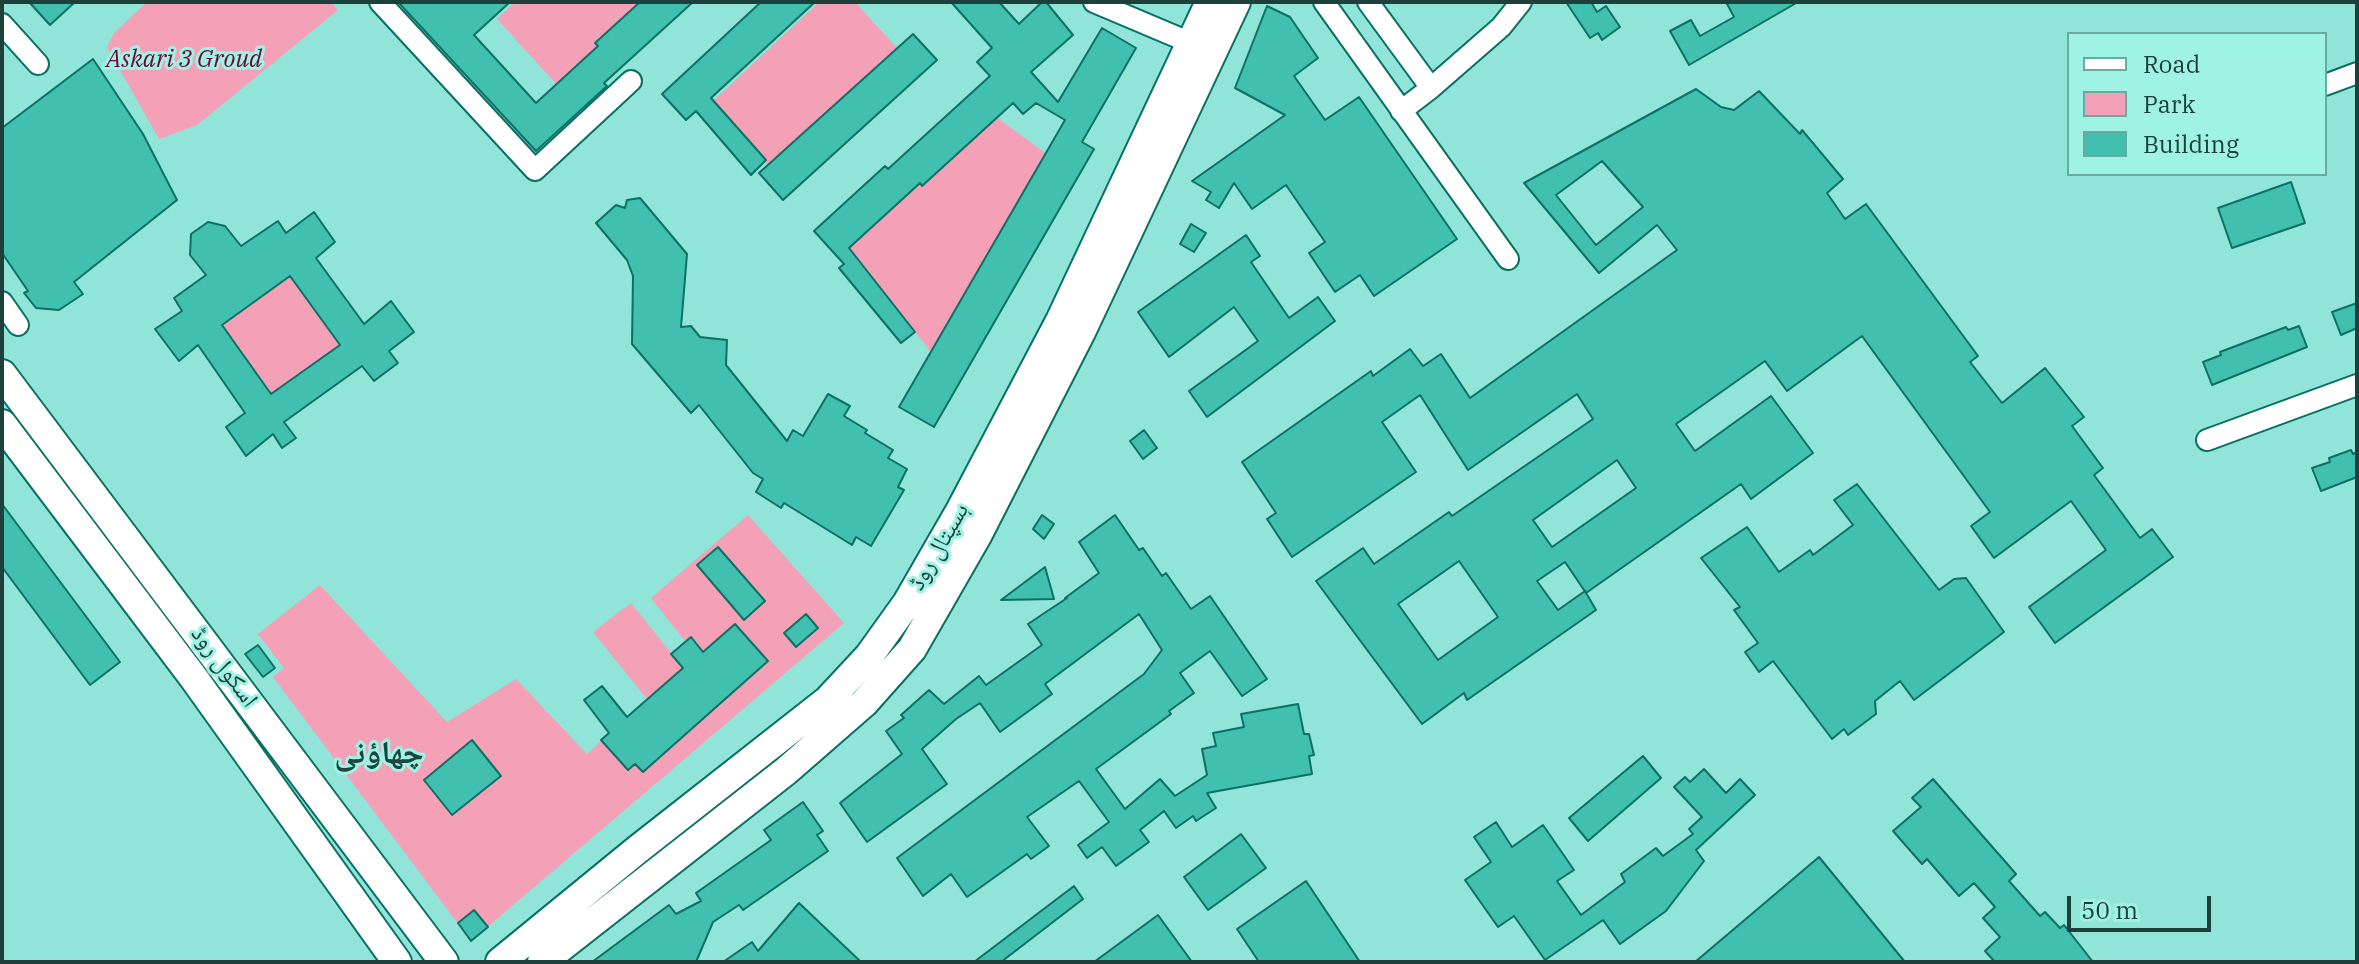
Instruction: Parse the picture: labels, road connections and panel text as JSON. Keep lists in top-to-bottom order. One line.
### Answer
{"streets":{"main road":["ہسپتال روڈ","اسکول روڈ"]},"districts":["چھاؤنی"],"parks":["Askari 3 Groud"],"legend":["Road","Park","Building"],"scale_bar":"50 m"}
